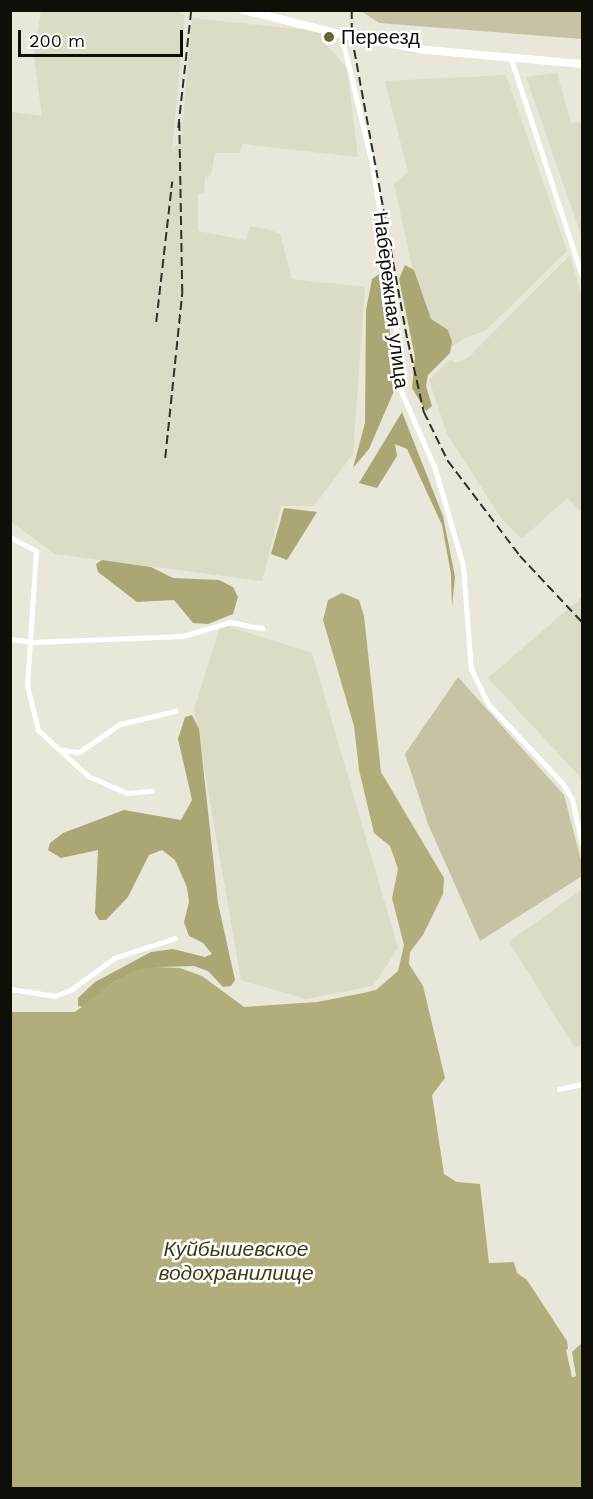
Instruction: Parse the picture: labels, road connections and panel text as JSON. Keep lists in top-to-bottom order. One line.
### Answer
{"streets":{"street":["Набережная улица"]},"water":["Куйбышевское водохранилище"],"places":["Переезд"],"scale_bar":"200 m"}
